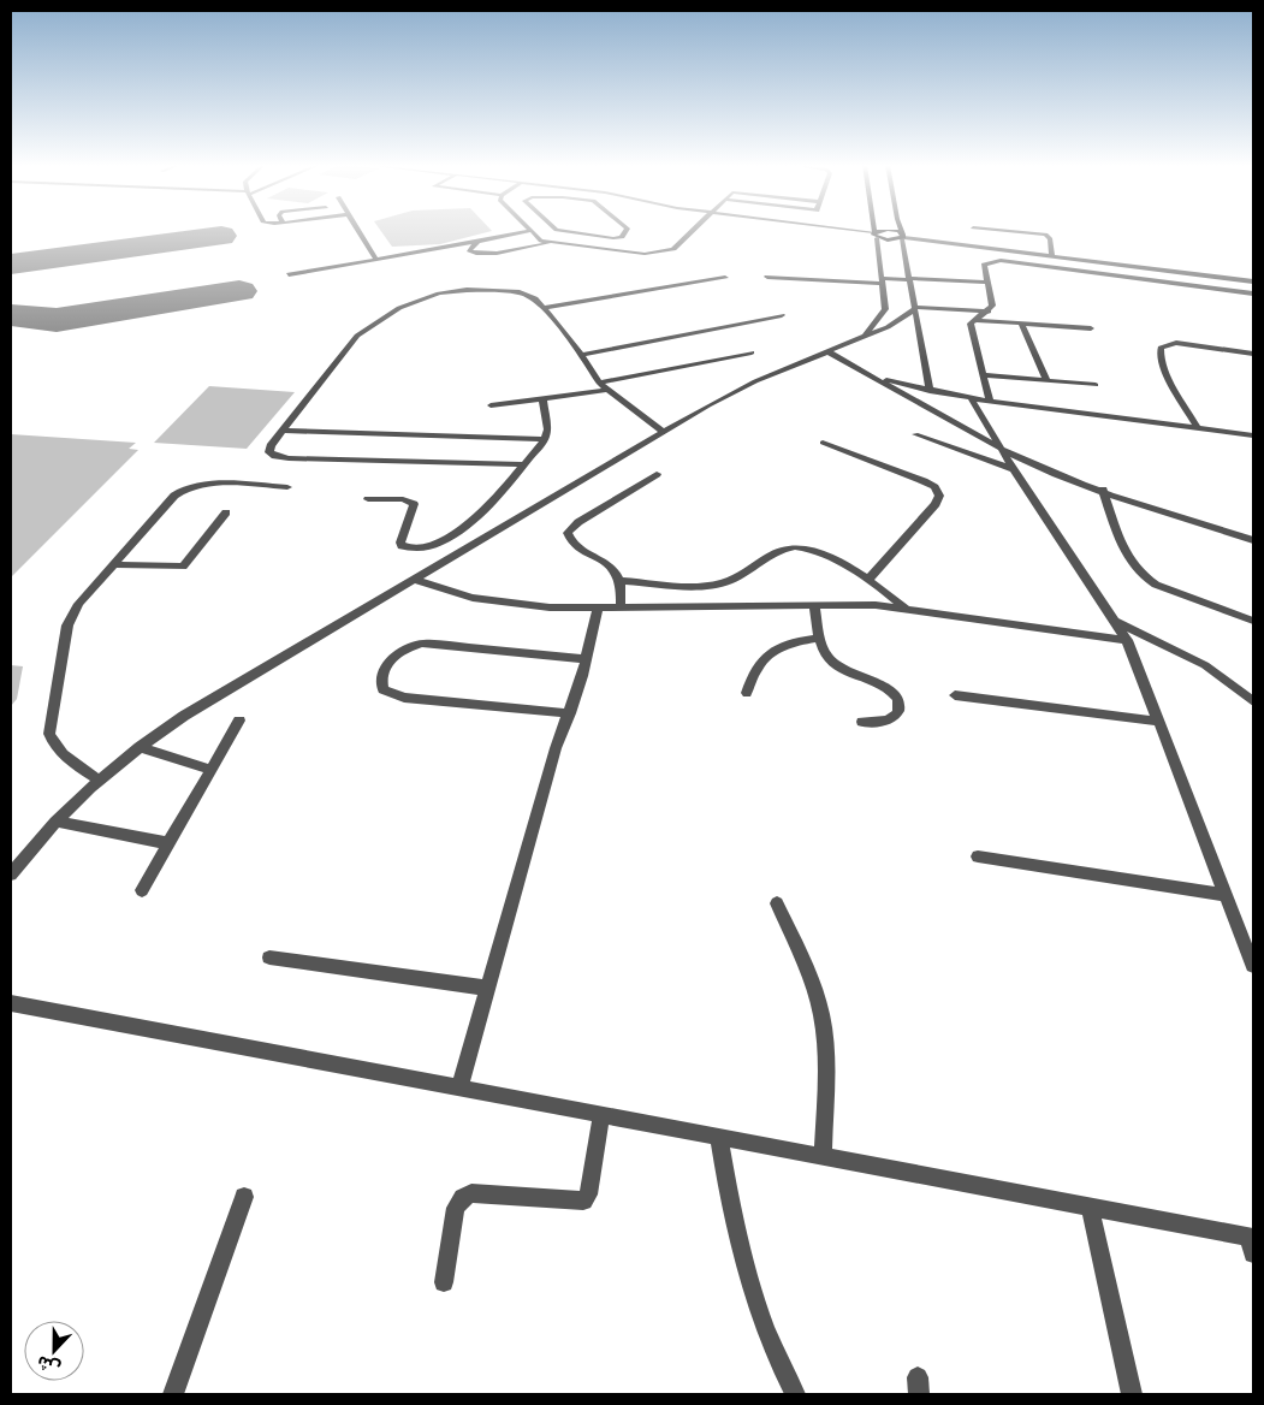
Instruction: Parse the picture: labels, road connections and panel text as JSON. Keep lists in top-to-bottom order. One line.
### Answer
{"north":"bottom"}
